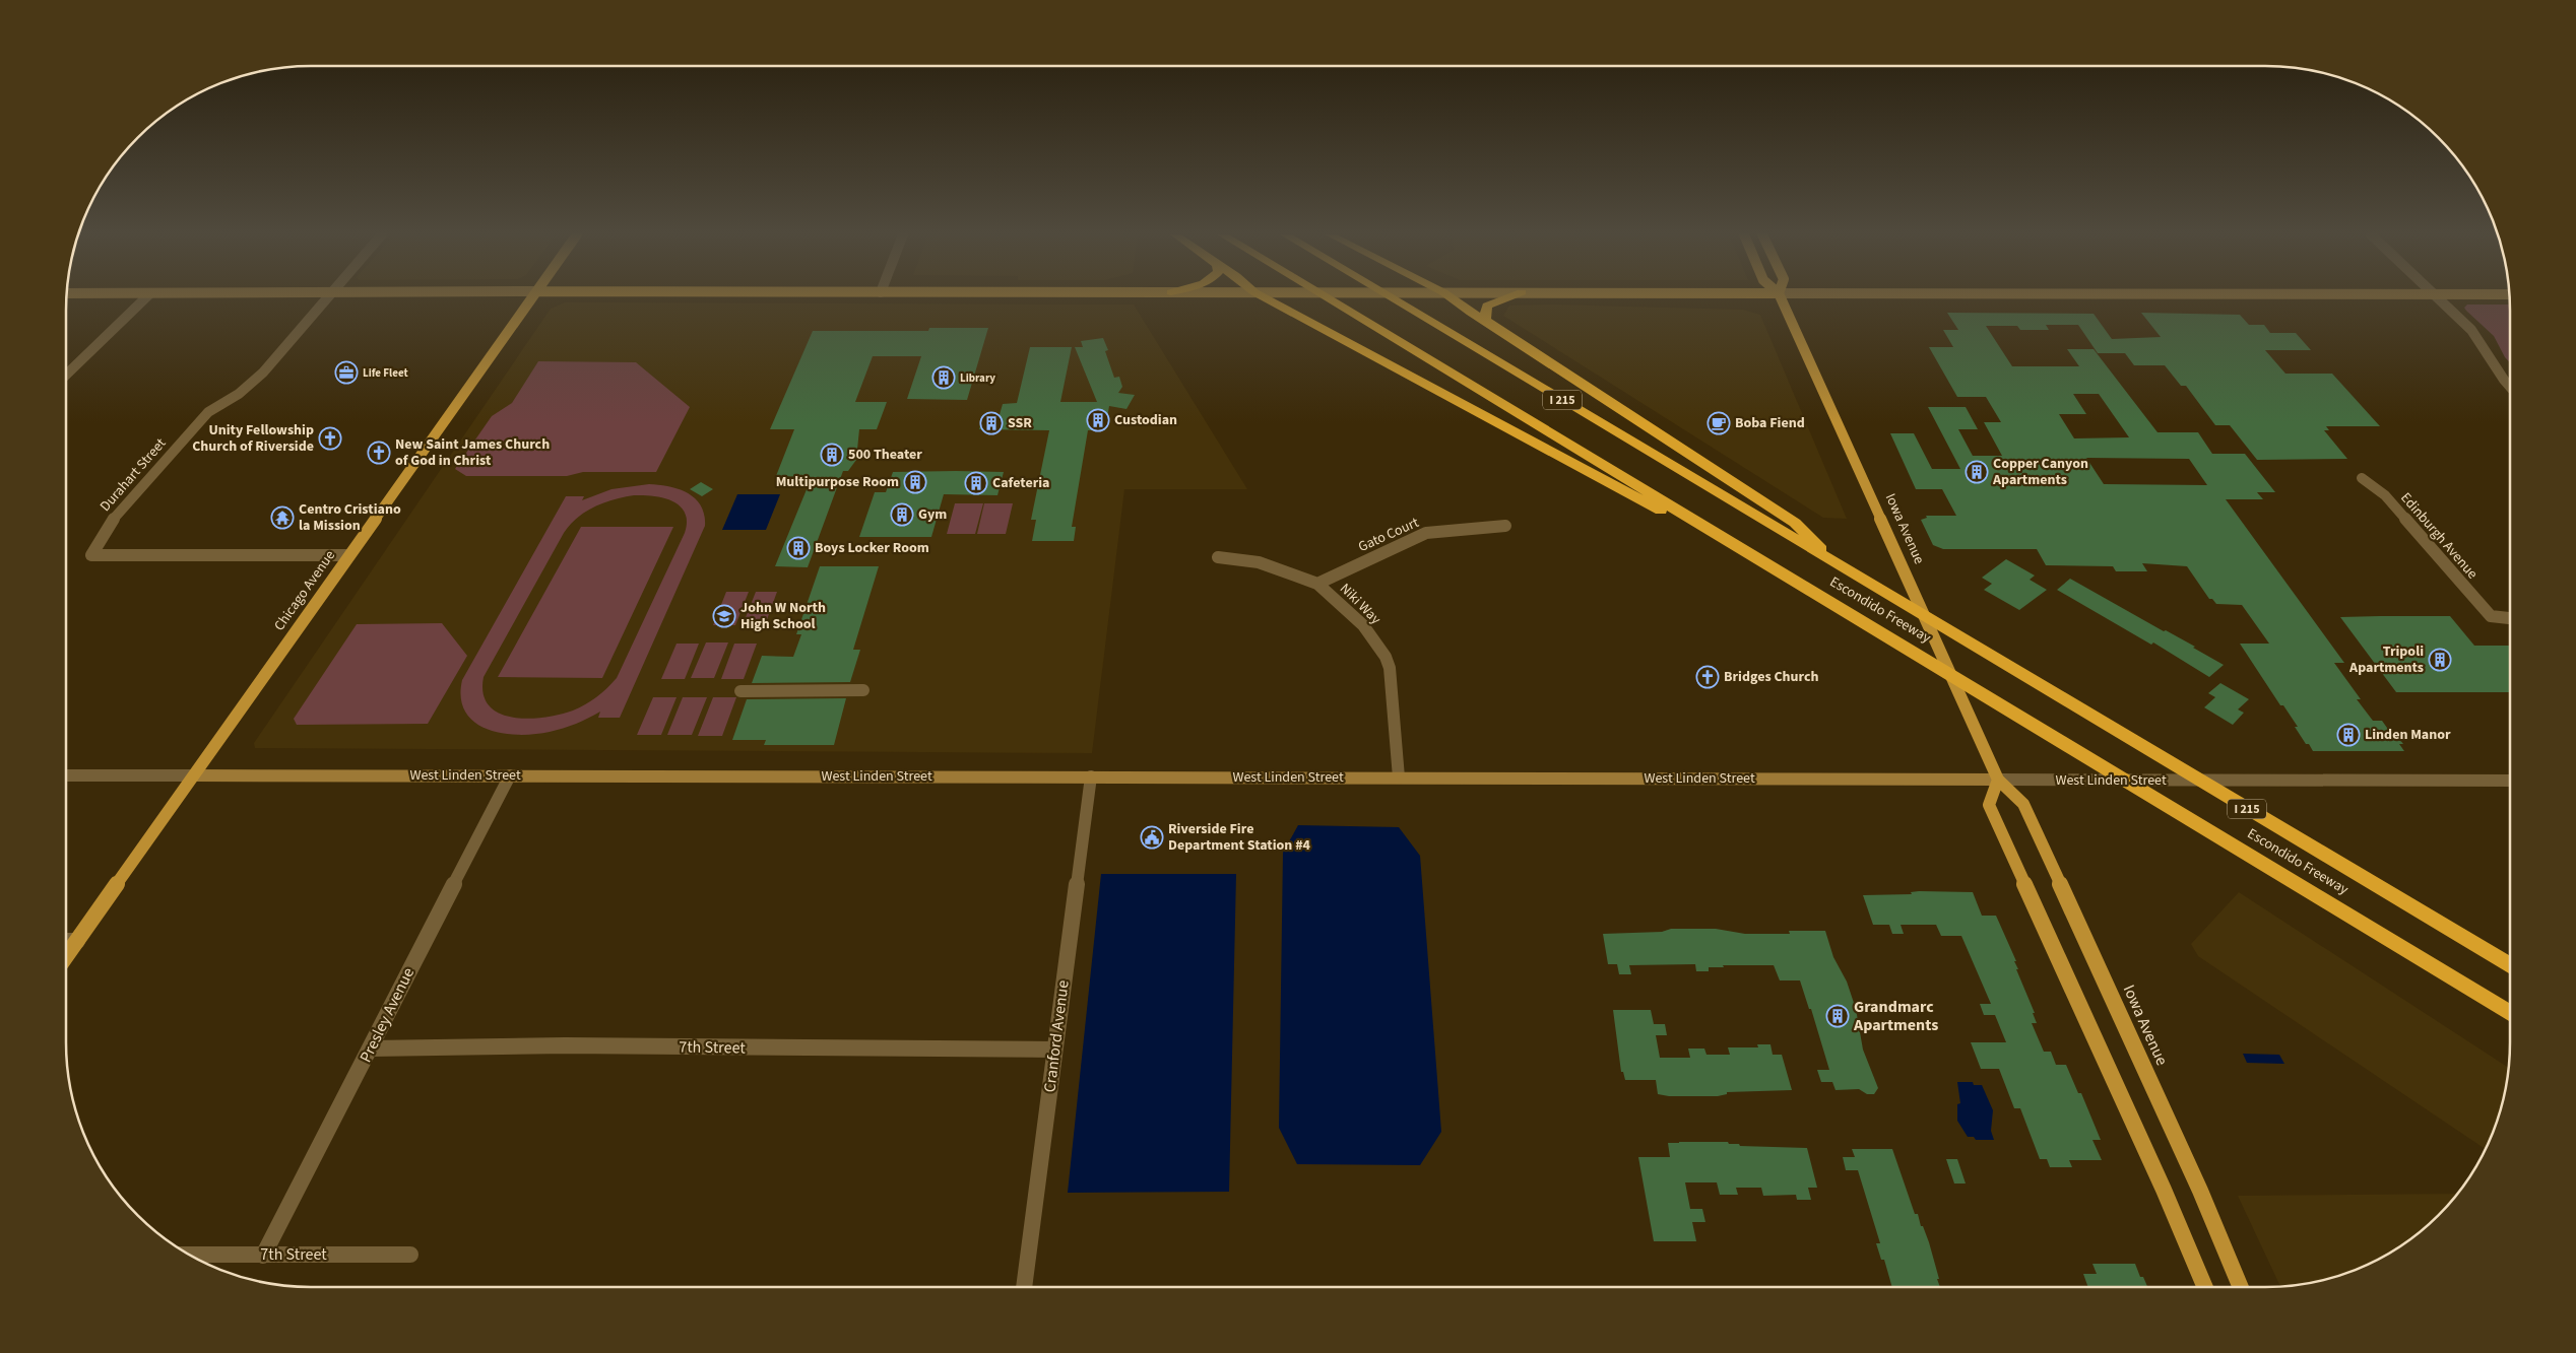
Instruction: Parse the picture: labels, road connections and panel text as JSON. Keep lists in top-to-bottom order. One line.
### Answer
{"streets":{"highway":["I 215","Escondido Freeway"],"main road":["Iowa Avenue","Chicago Avenue","West Linden Street"],"street":["Durahart Street","Gato Court","Edinburgh Avenue","Niki Way","Presley Avenue","Cranford Avenue","7th Street"]},"crossings":[["Durahart Street","Chicago Avenue"],["Iowa Avenue","West Linden Street"],["Gato Court","Niki Way"],["Chicago Avenue","West Linden Street"],["Niki Way","West Linden Street"],["West Linden Street","Presley Avenue"],["West Linden Street","Cranford Avenue"],["Presley Avenue","7th Street"],["Cranford Avenue","7th Street"]],"places":{"office":["Life Fleet"],"building":["Library","Custodian","SSR","500 Theater","Copper Canyon Apartments","Multipurpose Room","Cafeteria","Gym","Boys Locker Room","Tripoli Apartments","Linden Manor","Grandmarc Apartments"],"cafe":["Boba Fiend"],"church":["Unity Fellowship Church of Riverside","New Saint James Church of God in Christ","Bridges Church"],"temple":["Centro Cristiano la Mission"],"school or university":["John W North High School"],"public building":["Riverside Fire Department Station #4"]}}
